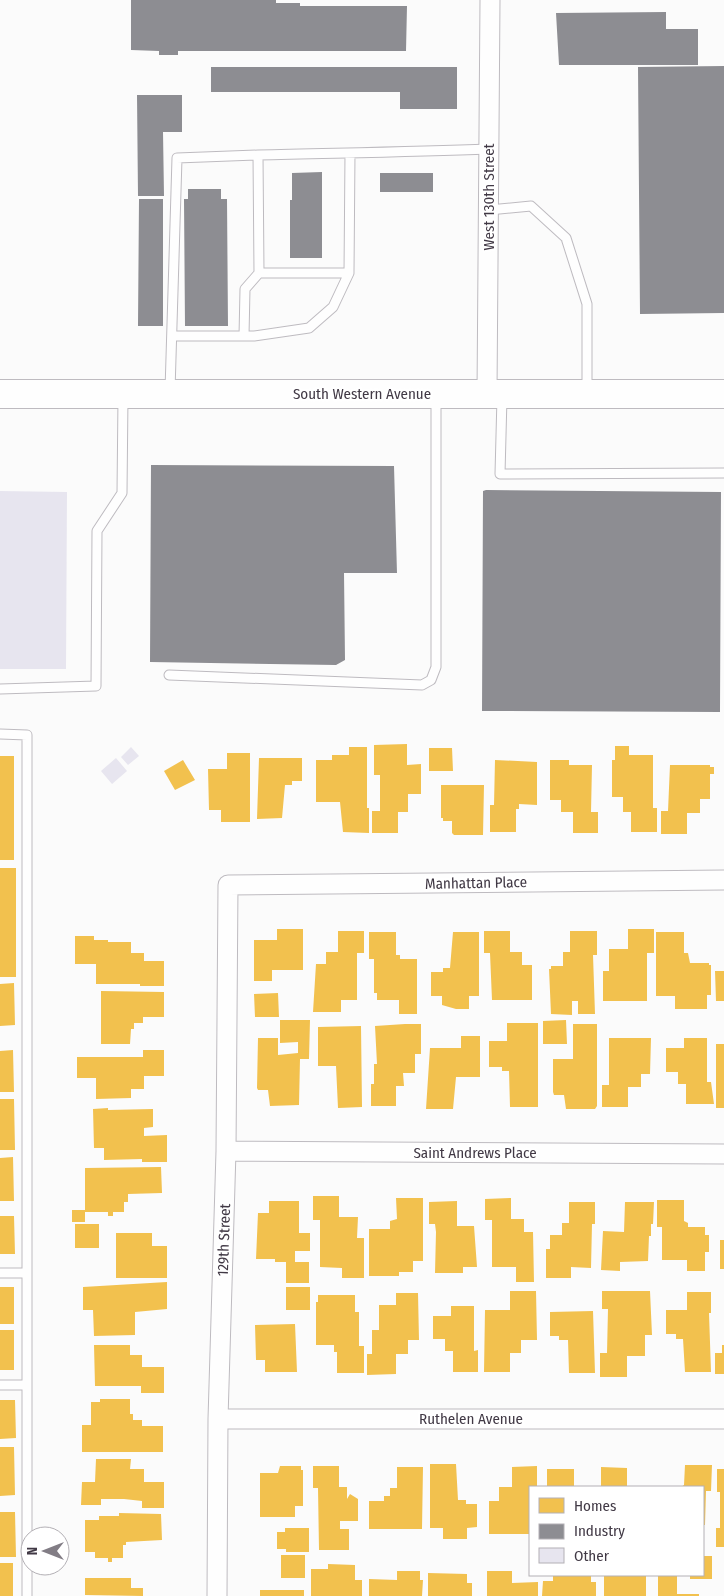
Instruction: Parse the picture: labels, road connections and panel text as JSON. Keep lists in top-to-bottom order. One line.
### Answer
{"streets":{"main road":["South Western Avenue"],"street":["West 130th Street","Manhattan Place","Saint Andrews Place","129th Street","Ruthelen Avenue"]},"crossings":[["West 130th Street","South Western Avenue"],["Manhattan Place","129th Street"],["Saint Andrews Place","129th Street"],["129th Street","Ruthelen Avenue"]],"legend":["Homes","Industry","Other"],"north":"left"}
